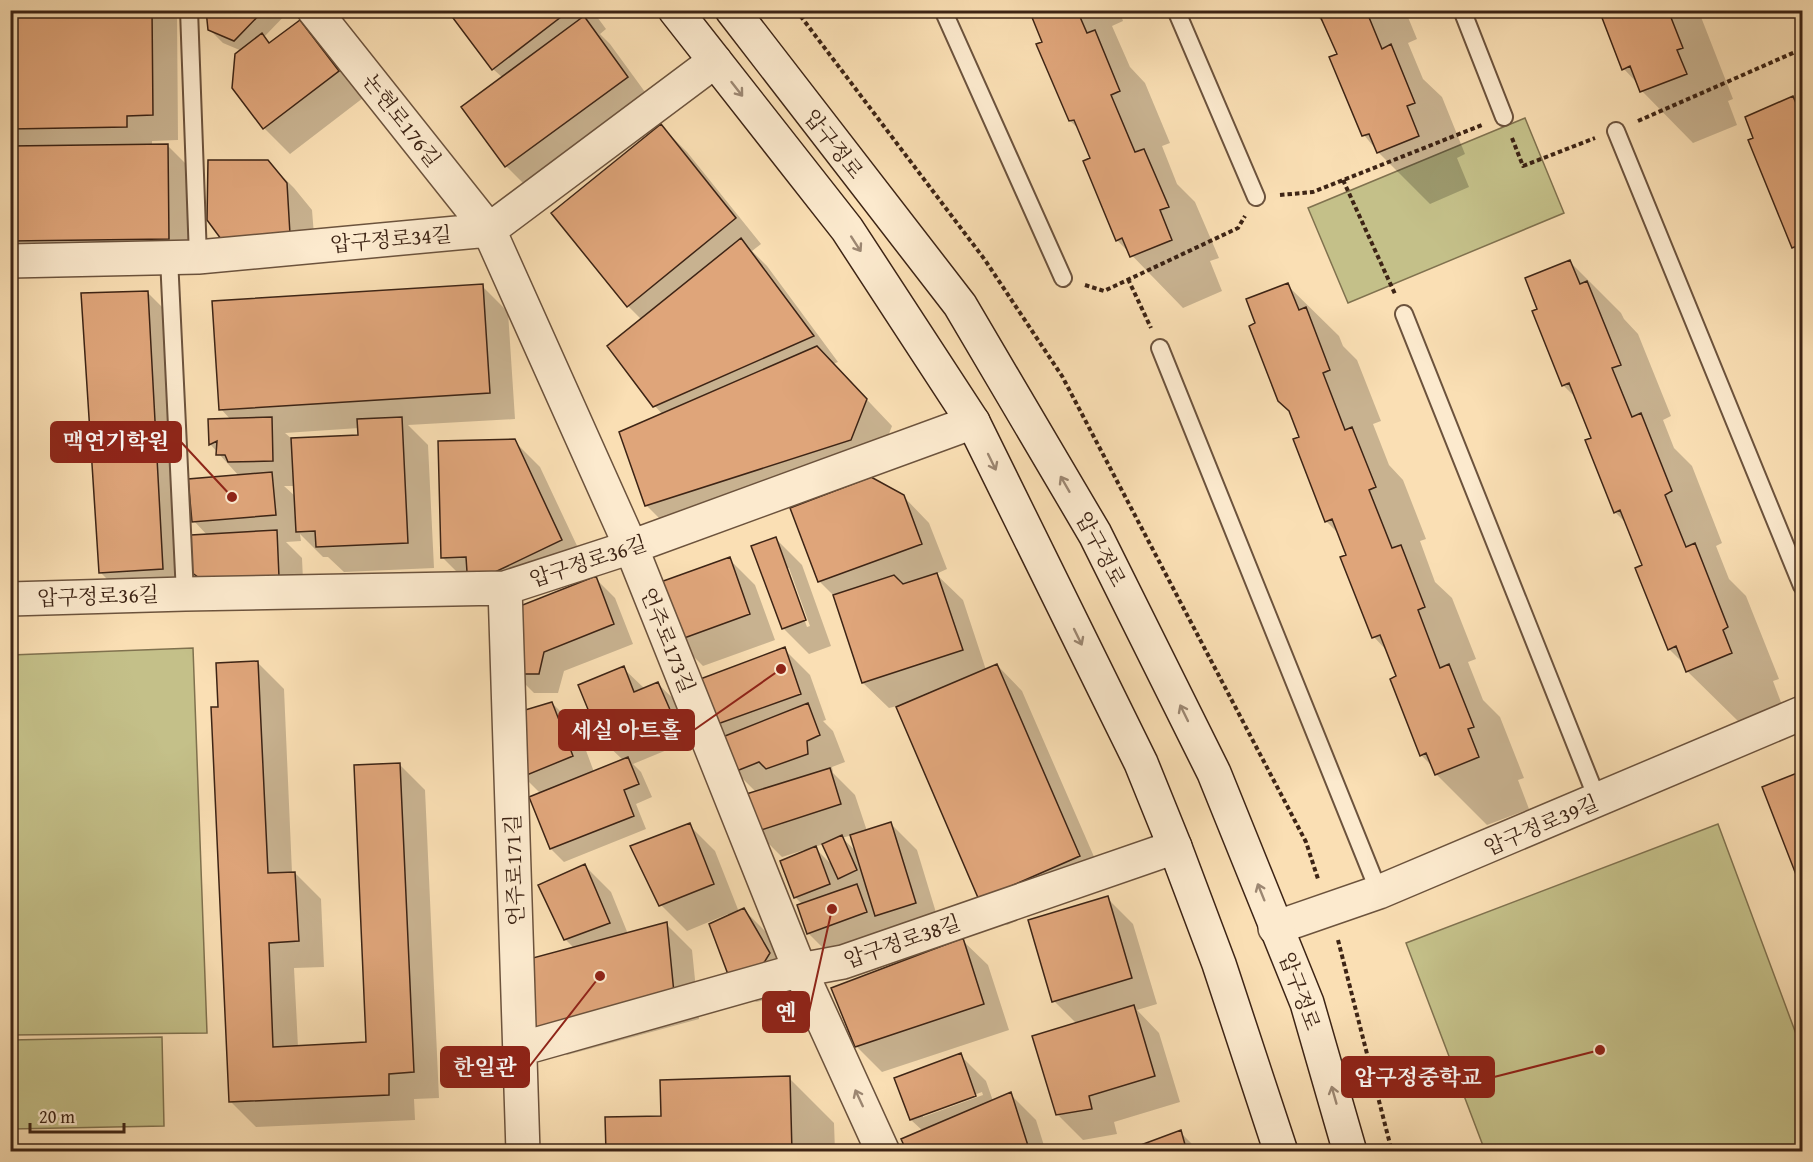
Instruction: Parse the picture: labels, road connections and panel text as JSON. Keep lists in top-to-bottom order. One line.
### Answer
{"streets":{"street":["논현로176길","압구정로","압구정로34길","압구정로36길","언주로173길","압구정로39길","언주로171길","압구정로38길"]},"crossings":[["논현로176길","압구정로34길"],["논현로176길","언주로173길"],["압구정로","압구정로36길"],["압구정로","압구정로39길"],["압구정로","압구정로38길"],["압구정로34길","압구정로36길"],["압구정로34길","언주로173길"],["압구정로36길","언주로173길"],["압구정로36길","언주로171길"],["언주로173길","압구정로38길"],["언주로171길","압구정로38길"]],"places":["맥연기학원","세실 아트홀","옌","한일관","압구정중학교"],"scale_bar":"20 m"}
